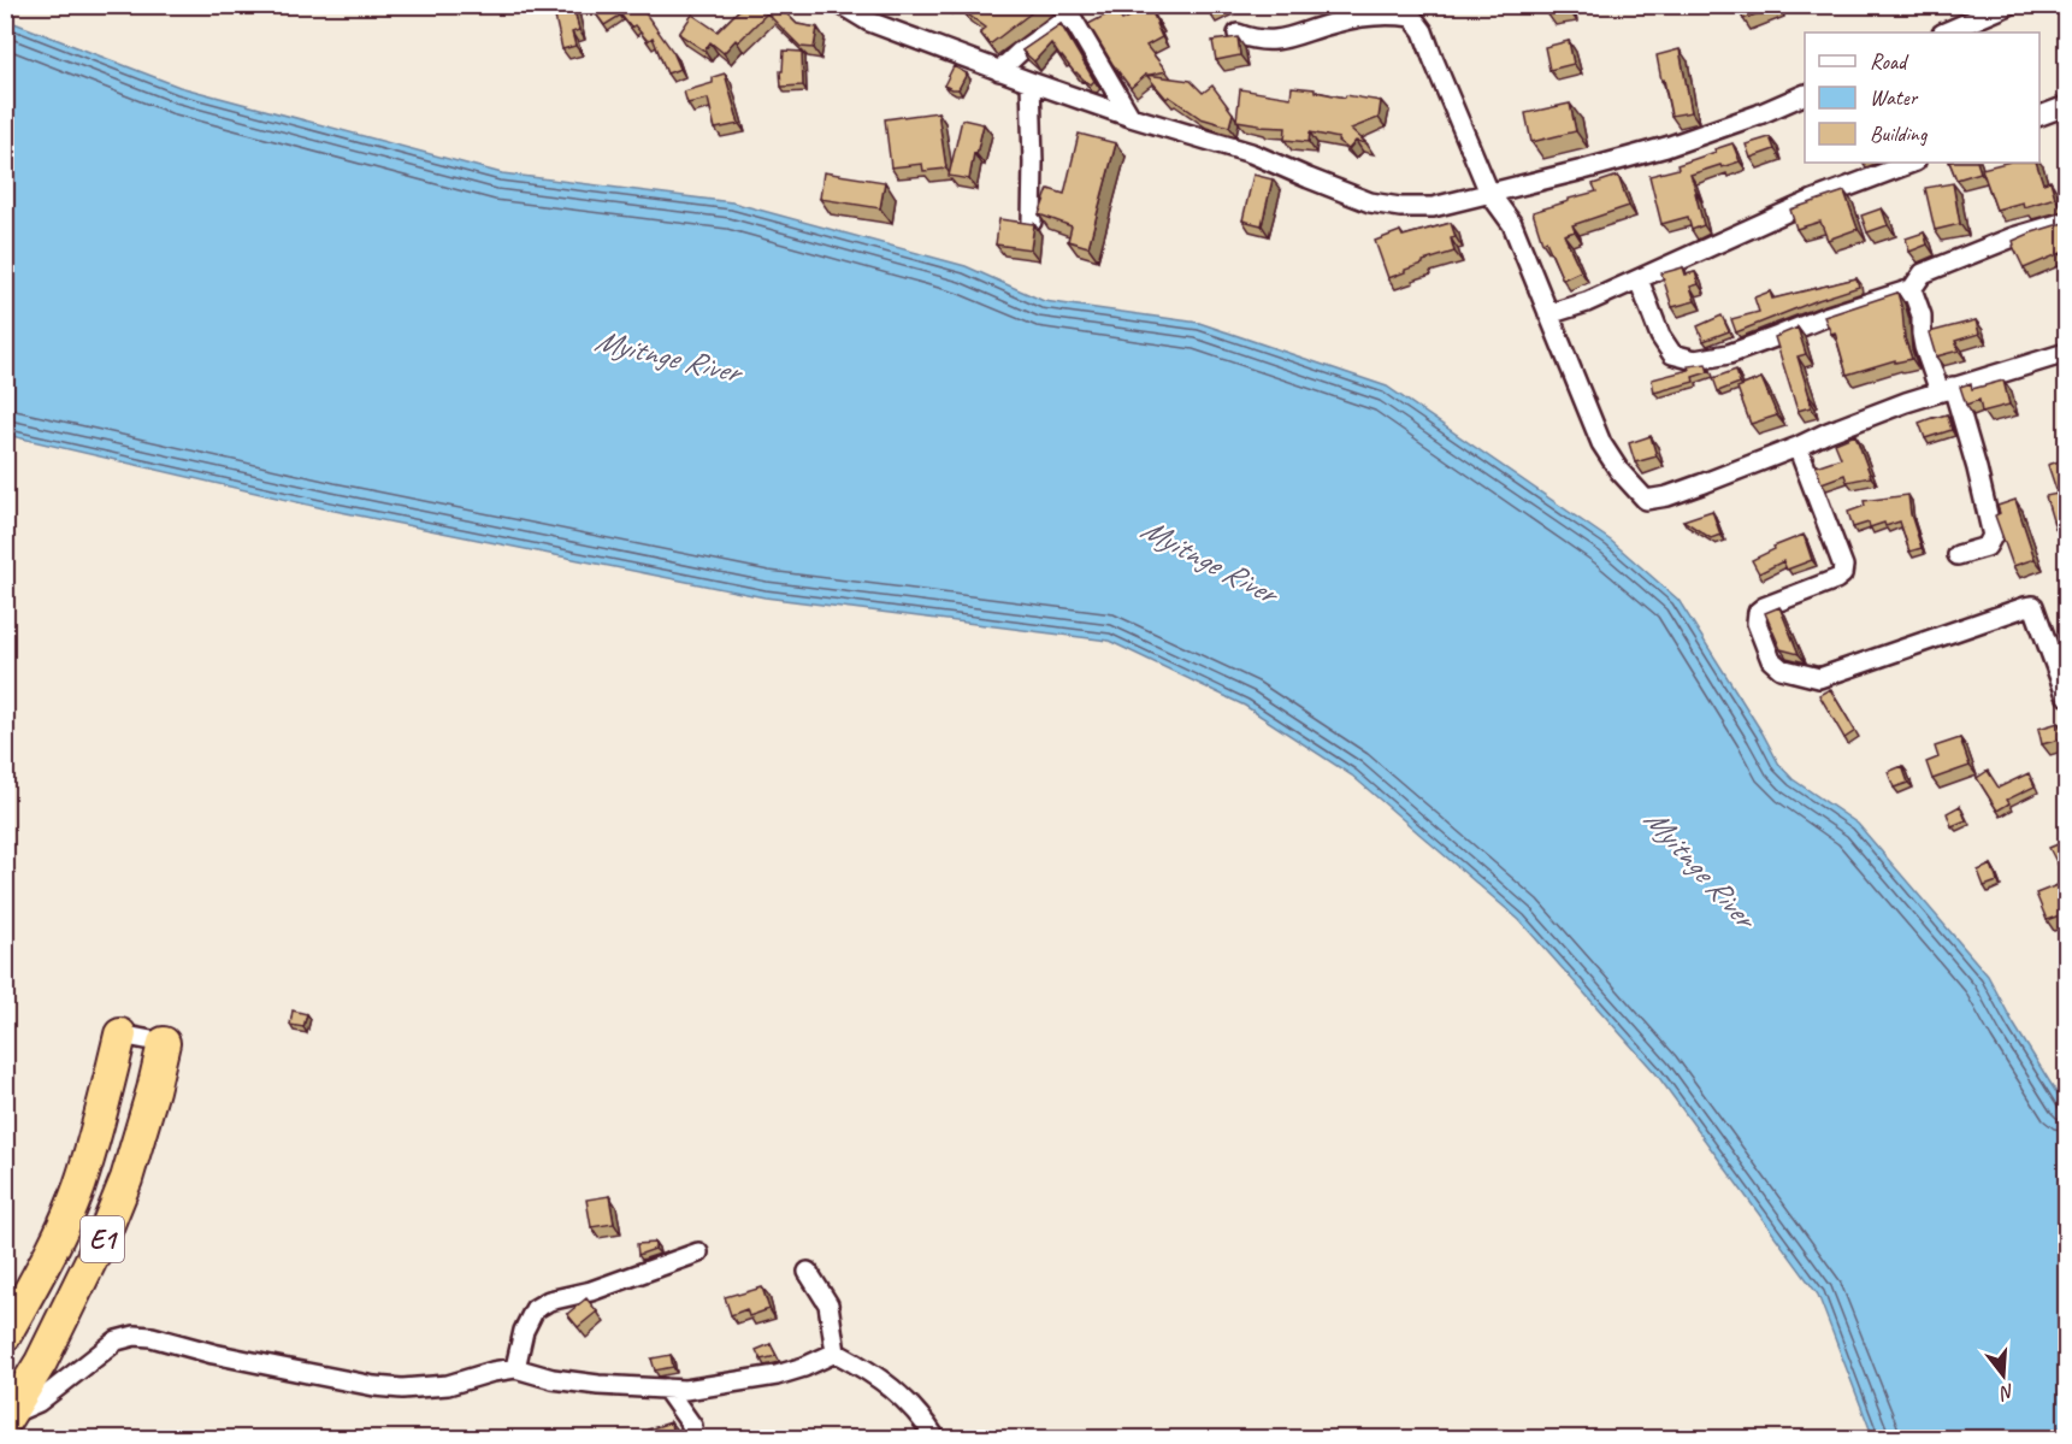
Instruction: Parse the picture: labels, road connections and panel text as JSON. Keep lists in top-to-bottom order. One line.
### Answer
{"streets":{"highway":["E1"]},"water":["Myitnge River"],"legend":["Road","Water","Building"],"north":"bottom"}
